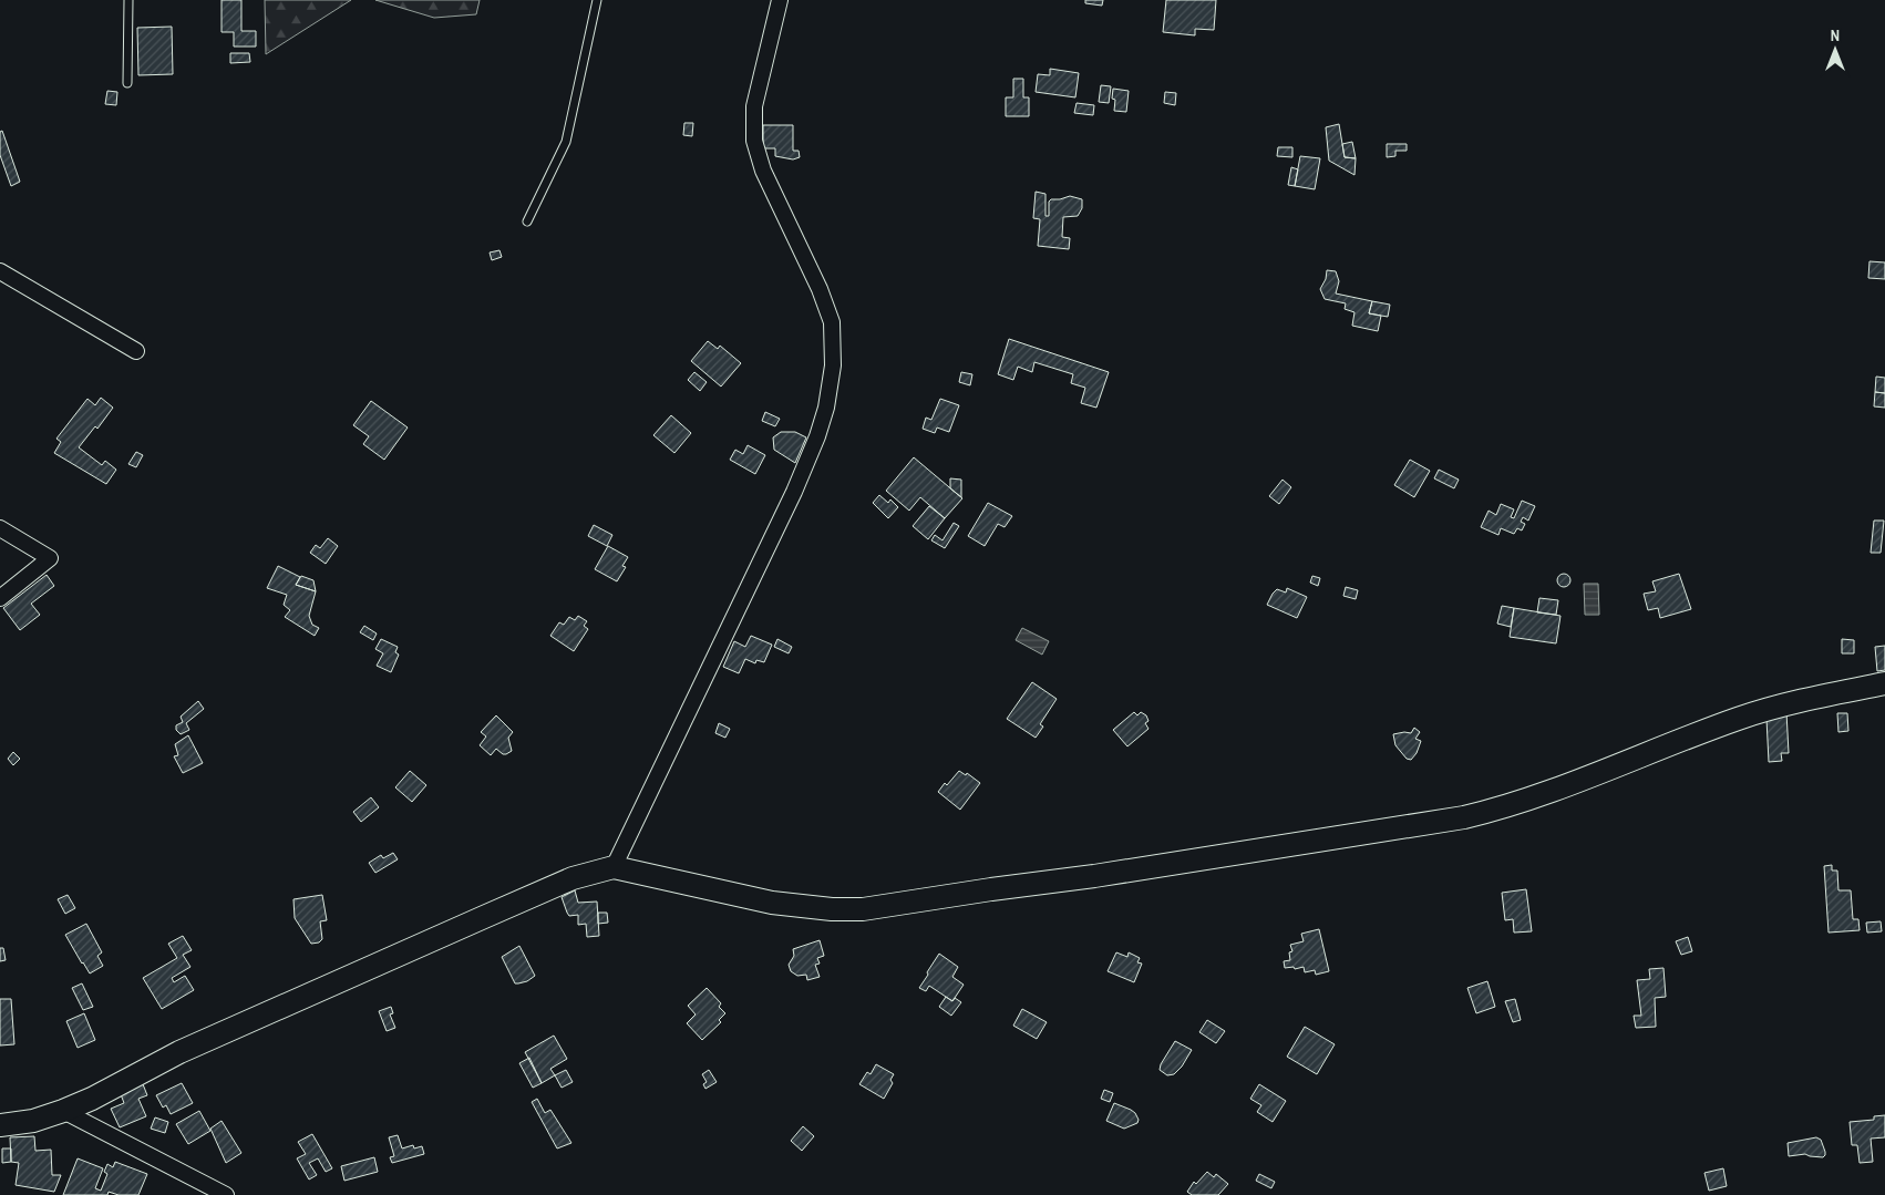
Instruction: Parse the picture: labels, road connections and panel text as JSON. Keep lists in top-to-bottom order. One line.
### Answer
{"north":"top"}
